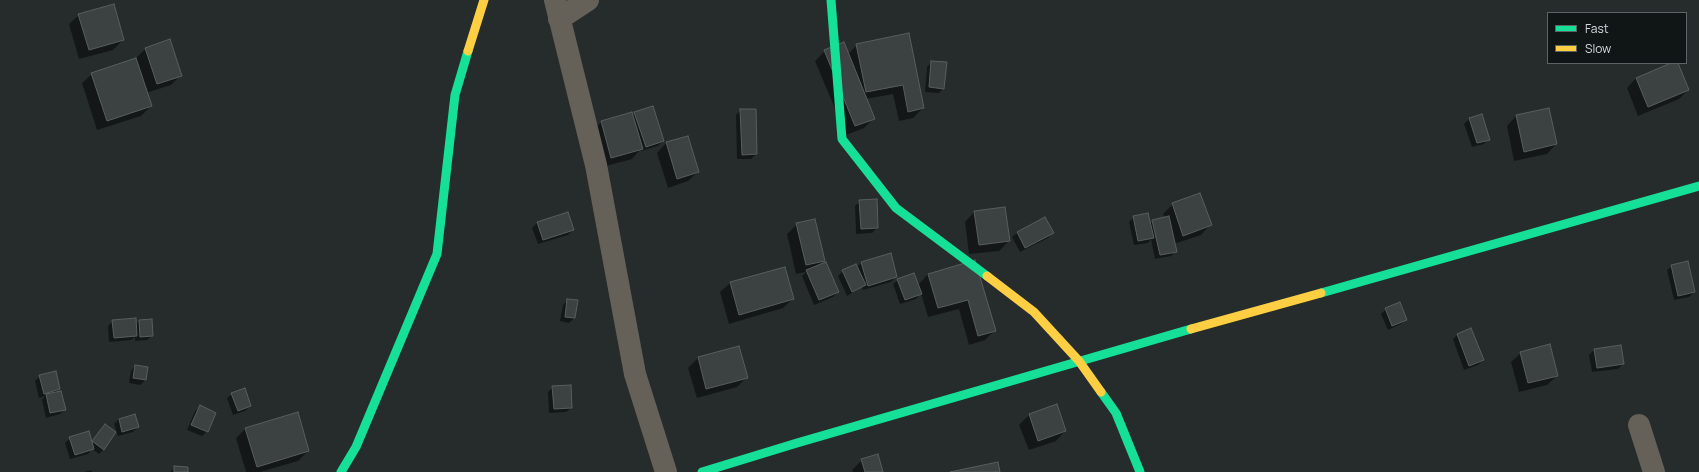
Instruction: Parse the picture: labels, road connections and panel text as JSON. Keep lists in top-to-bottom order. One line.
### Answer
{"legend":["Fast","Slow"]}
